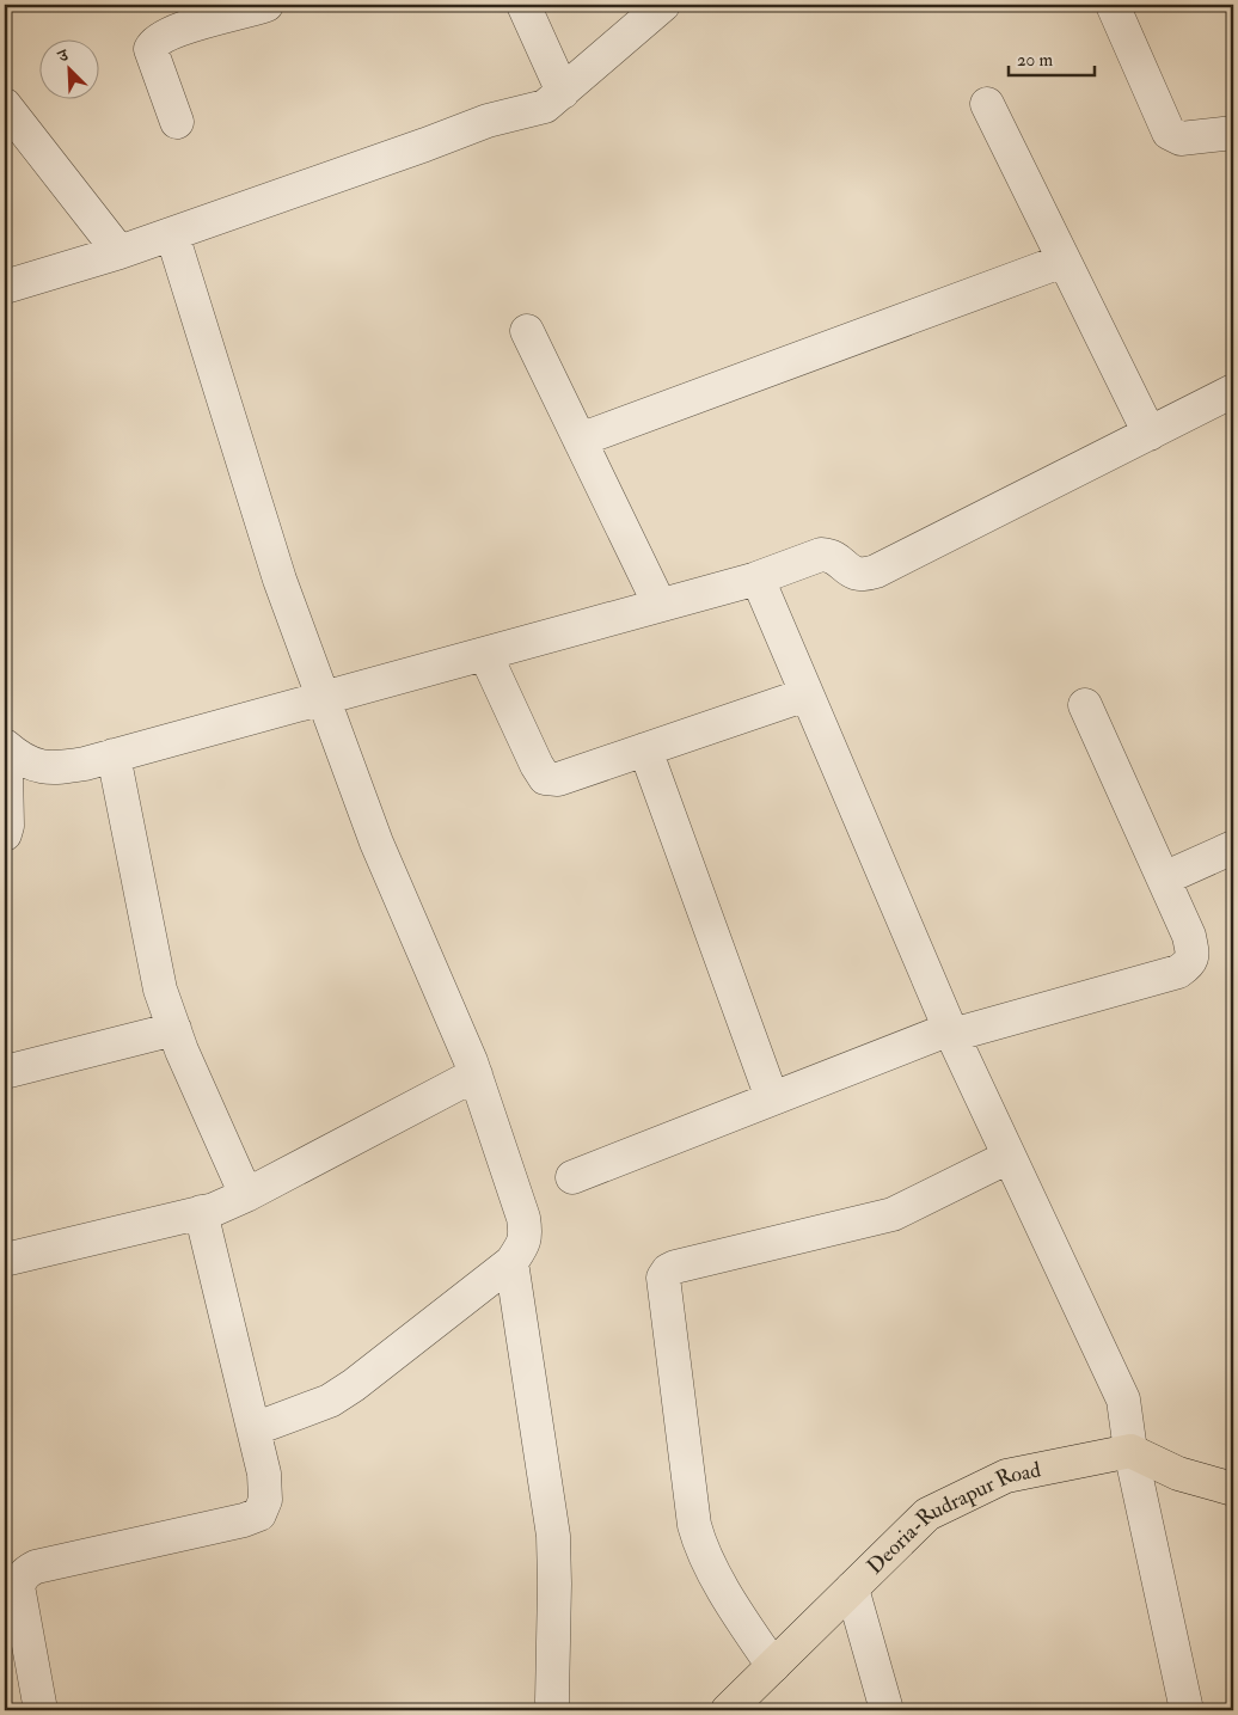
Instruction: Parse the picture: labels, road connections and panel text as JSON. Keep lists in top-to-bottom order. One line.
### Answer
{"streets":{"main road":["Deoria-Rudrapur Road"]},"scale_bar":"20 m","north":"top left"}
